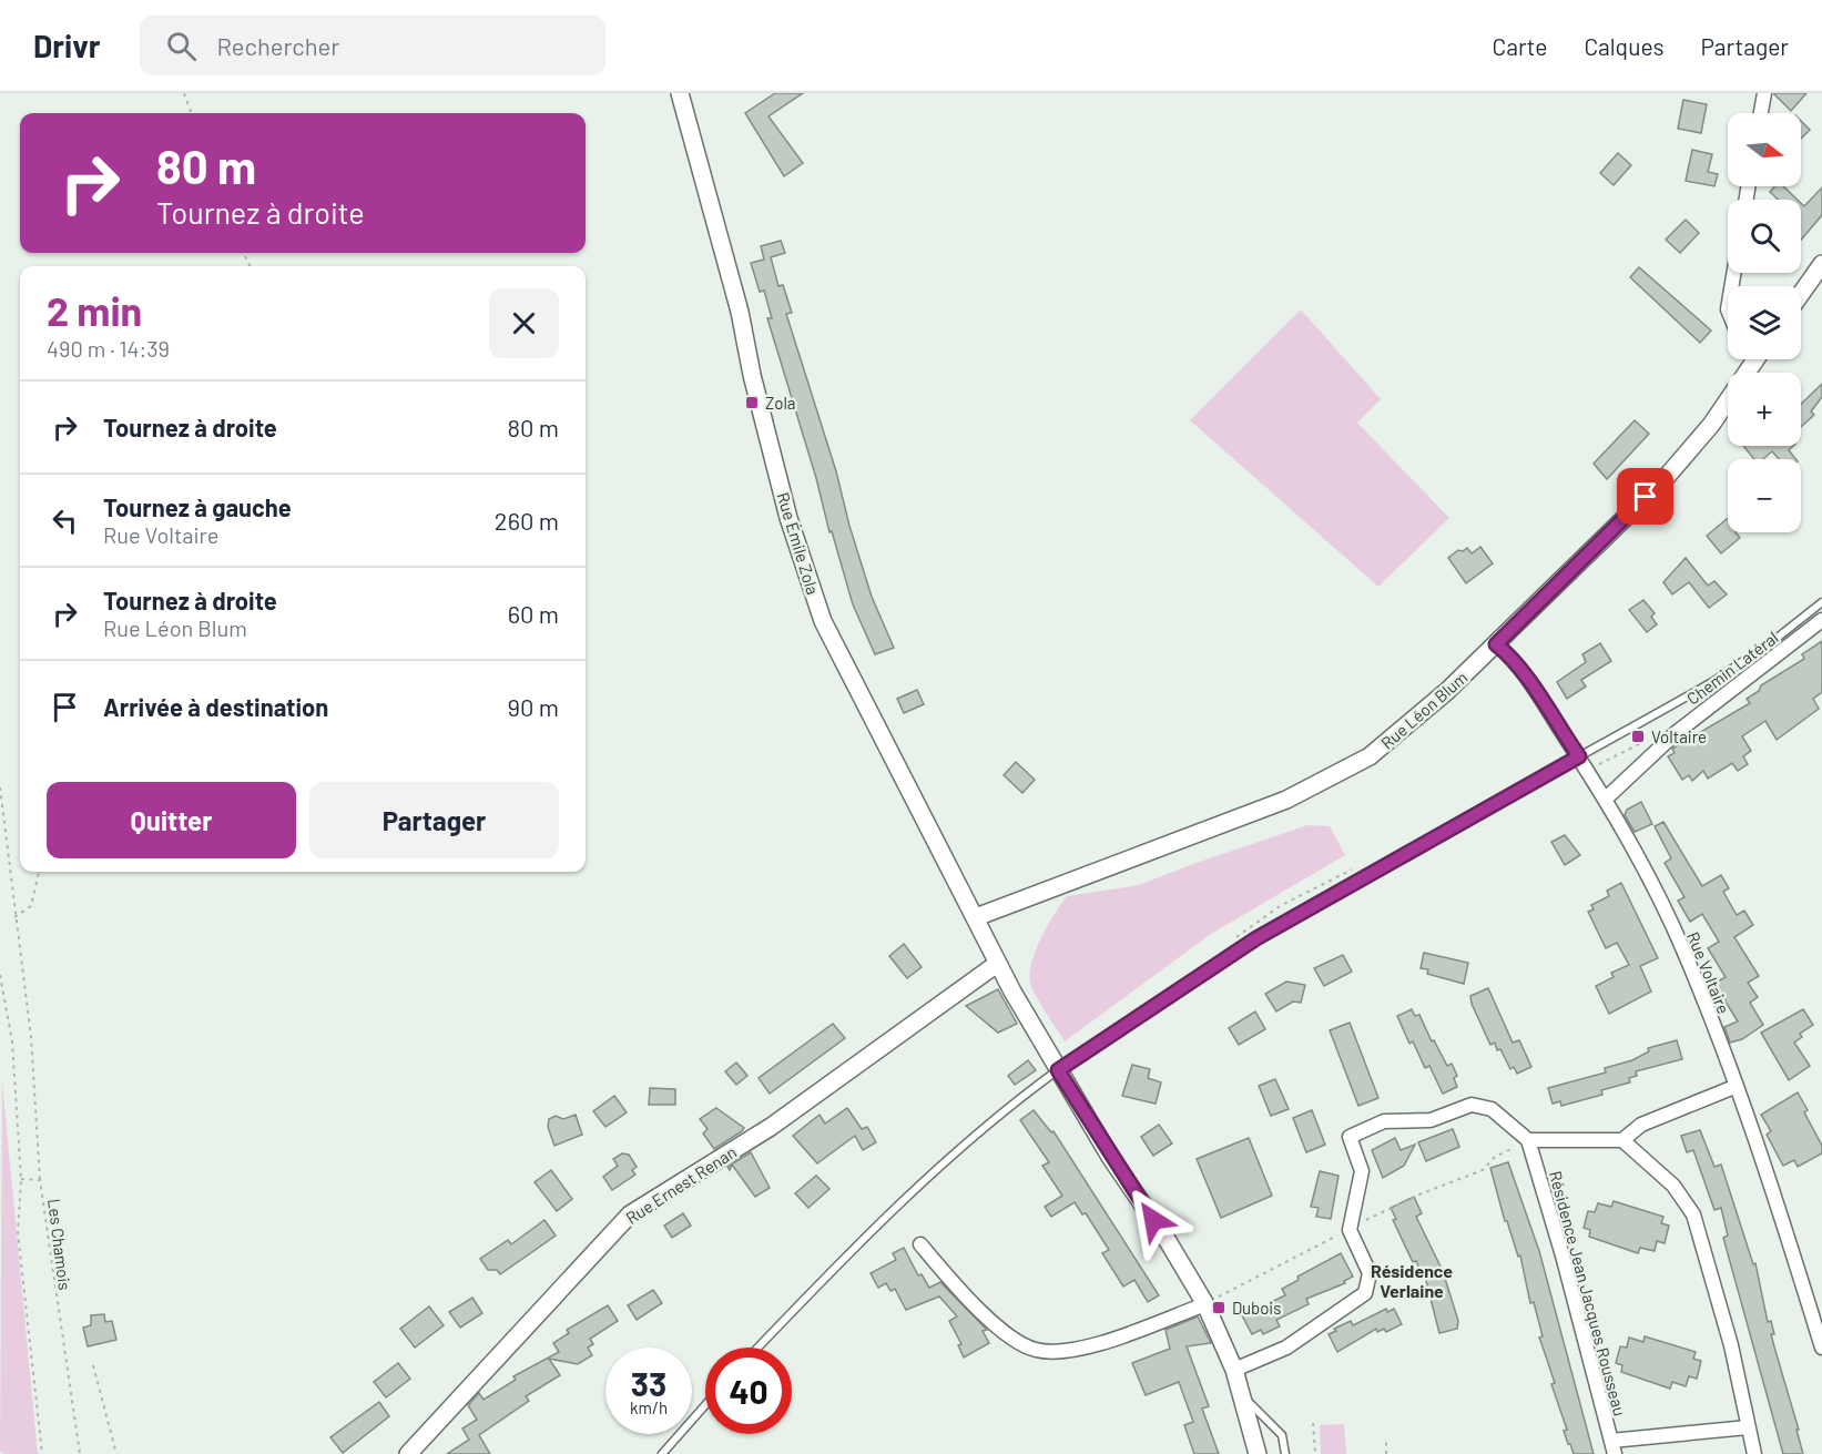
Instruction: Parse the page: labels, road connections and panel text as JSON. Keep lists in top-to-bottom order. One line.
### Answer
{"streets":{"street":["Rue Émile Zola","Chemin Latéral","Rue Léon Blum","Rue Voltaire","Rue Ernest Renan","Résidence Jean Jacques Rousseau"],"path":["Les Chamois"]},"crossings":[["Rue Émile Zola","Rue Léon Blum"],["Rue Émile Zola","Rue Ernest Renan"],["Chemin Latéral","Rue Voltaire"],["Rue Léon Blum","Rue Voltaire"]],"districts":["Résidence Verlaine"],"places":{"transit":["Zola","Voltaire","Dubois"]},"north":"right","page":{"header":"Drivr","search":"Rechercher","nav":["Carte","Calques","Partager"],"map_buttons":["+","−"],"turn":["80 m","Tournez à droite"],"heading":["2 min","490 m · 14:39"],"list":[{"name":"Tournez à droite","value":"80 m"},{"name":"Tournez à gauche","note":"Rue Voltaire","value":"260 m"},{"name":"Tournez à droite","note":"Rue Léon Blum","value":"60 m"},{"name":"Arrivée à destination","value":"90 m"}],"buttons":["Quitter","Partager"],"speed":"33 km/h","limit":"40"}}
